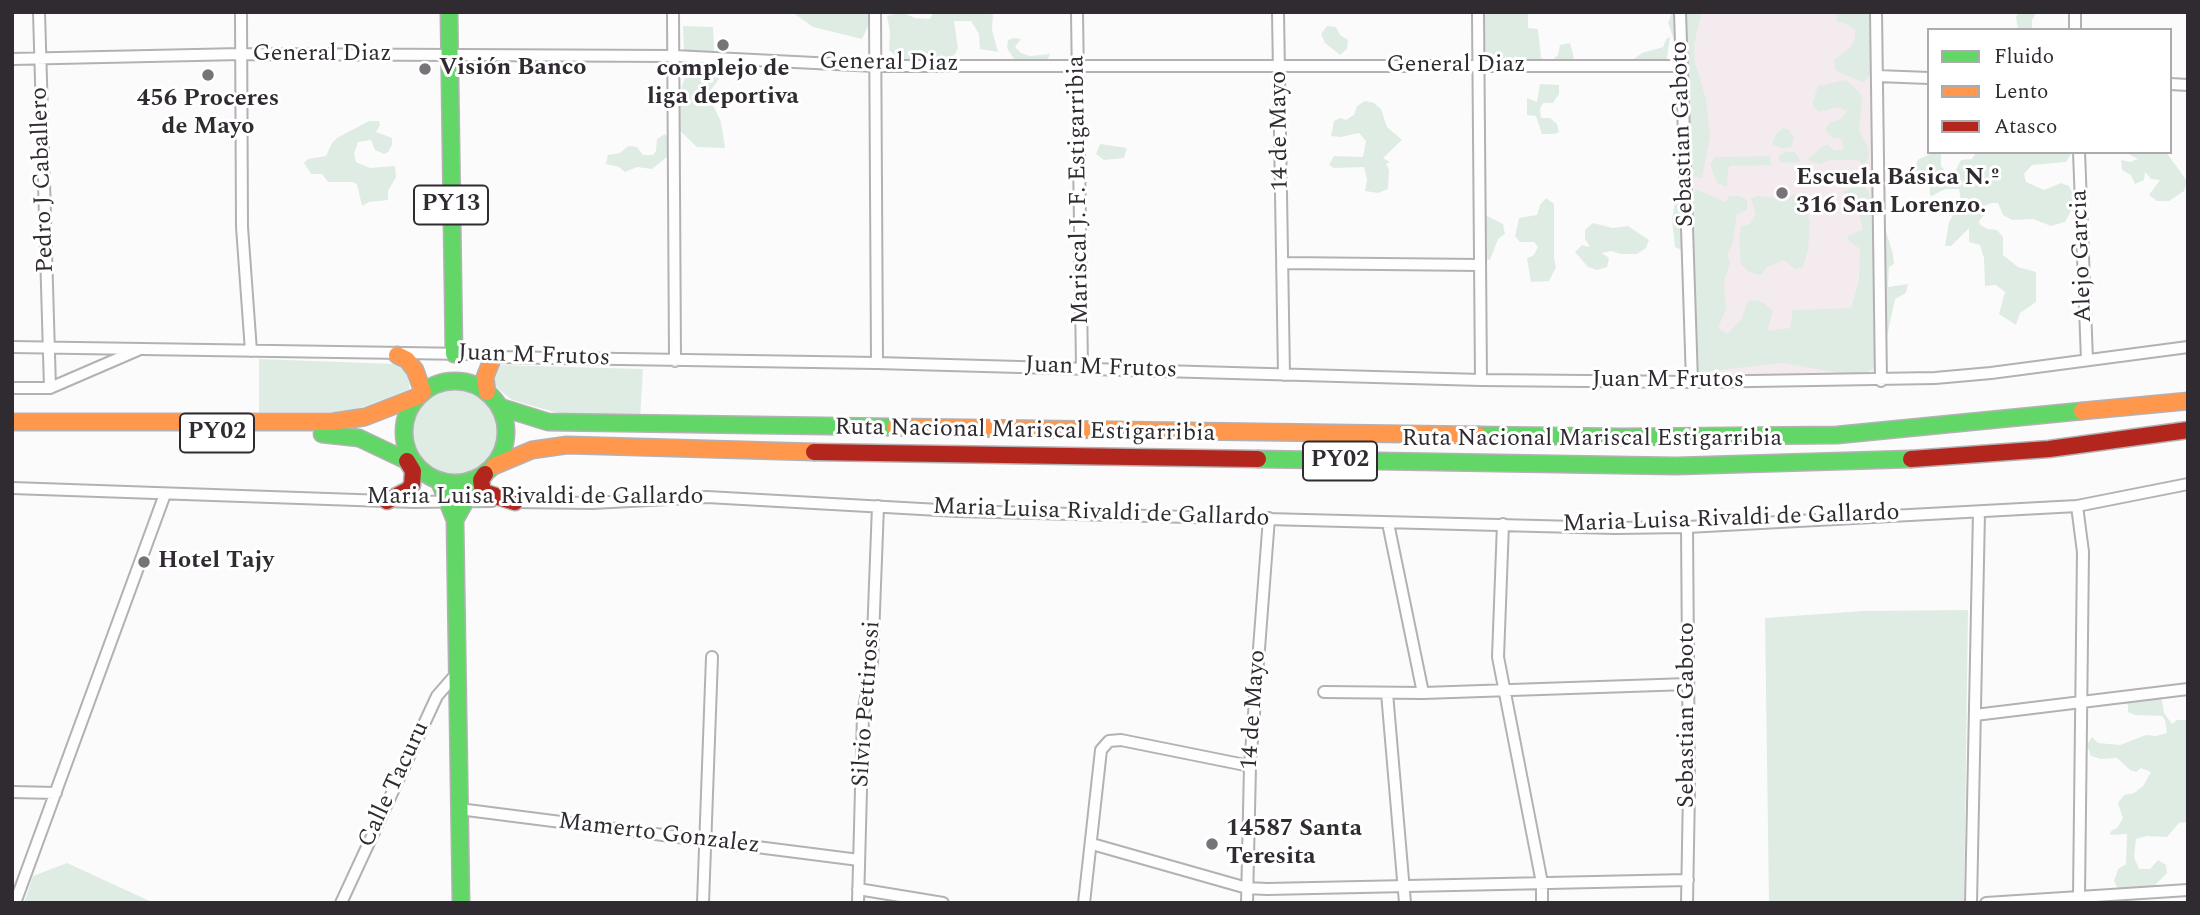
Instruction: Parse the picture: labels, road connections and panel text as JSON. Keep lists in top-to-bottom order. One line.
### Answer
{"streets":{"main road":["PY13","Ruta Nacional Mariscal Estigarribia","PY02"],"street":["General Diaz","14 de Mayo","Sebastian Gaboto","Pedro J Caballero","Mariscal J. F. Estigarribia","Alejo Garcia","Juan M Frutos","Maria Luisa Rivaldi de Gallardo","Silvio Pettirossi","Calle Tacuru","Mamerto Gonzalez"]},"crossings":[["General Diaz","14 de Mayo"],["General Diaz","Sebastian Gaboto"],["General Diaz","Pedro J Caballero"],["General Diaz","Mariscal J. F. Estigarribia"],["General Diaz","PY13"],["14 de Mayo","Juan M Frutos"],["14 de Mayo","Maria Luisa Rivaldi de Gallardo"],["Sebastian Gaboto","Juan M Frutos"],["Sebastian Gaboto","Maria Luisa Rivaldi de Gallardo"],["Pedro J Caballero","Juan M Frutos"],["Mariscal J. F. Estigarribia","Juan M Frutos"],["PY13","Juan M Frutos"],["Alejo Garcia","Juan M Frutos"],["Ruta Nacional Mariscal Estigarribia","PY02"],["Maria Luisa Rivaldi de Gallardo","Silvio Pettirossi"],["Silvio Pettirossi","Mamerto Gonzalez"]],"places":["complejo de liga deportiva","Visión Banco","456 Proceres de Mayo","Escuela Básica N.º 316 San Lorenzo.","Hotel Tajy","14587 Santa Teresita"],"legend":["Fluido","Lento","Atasco"]}
